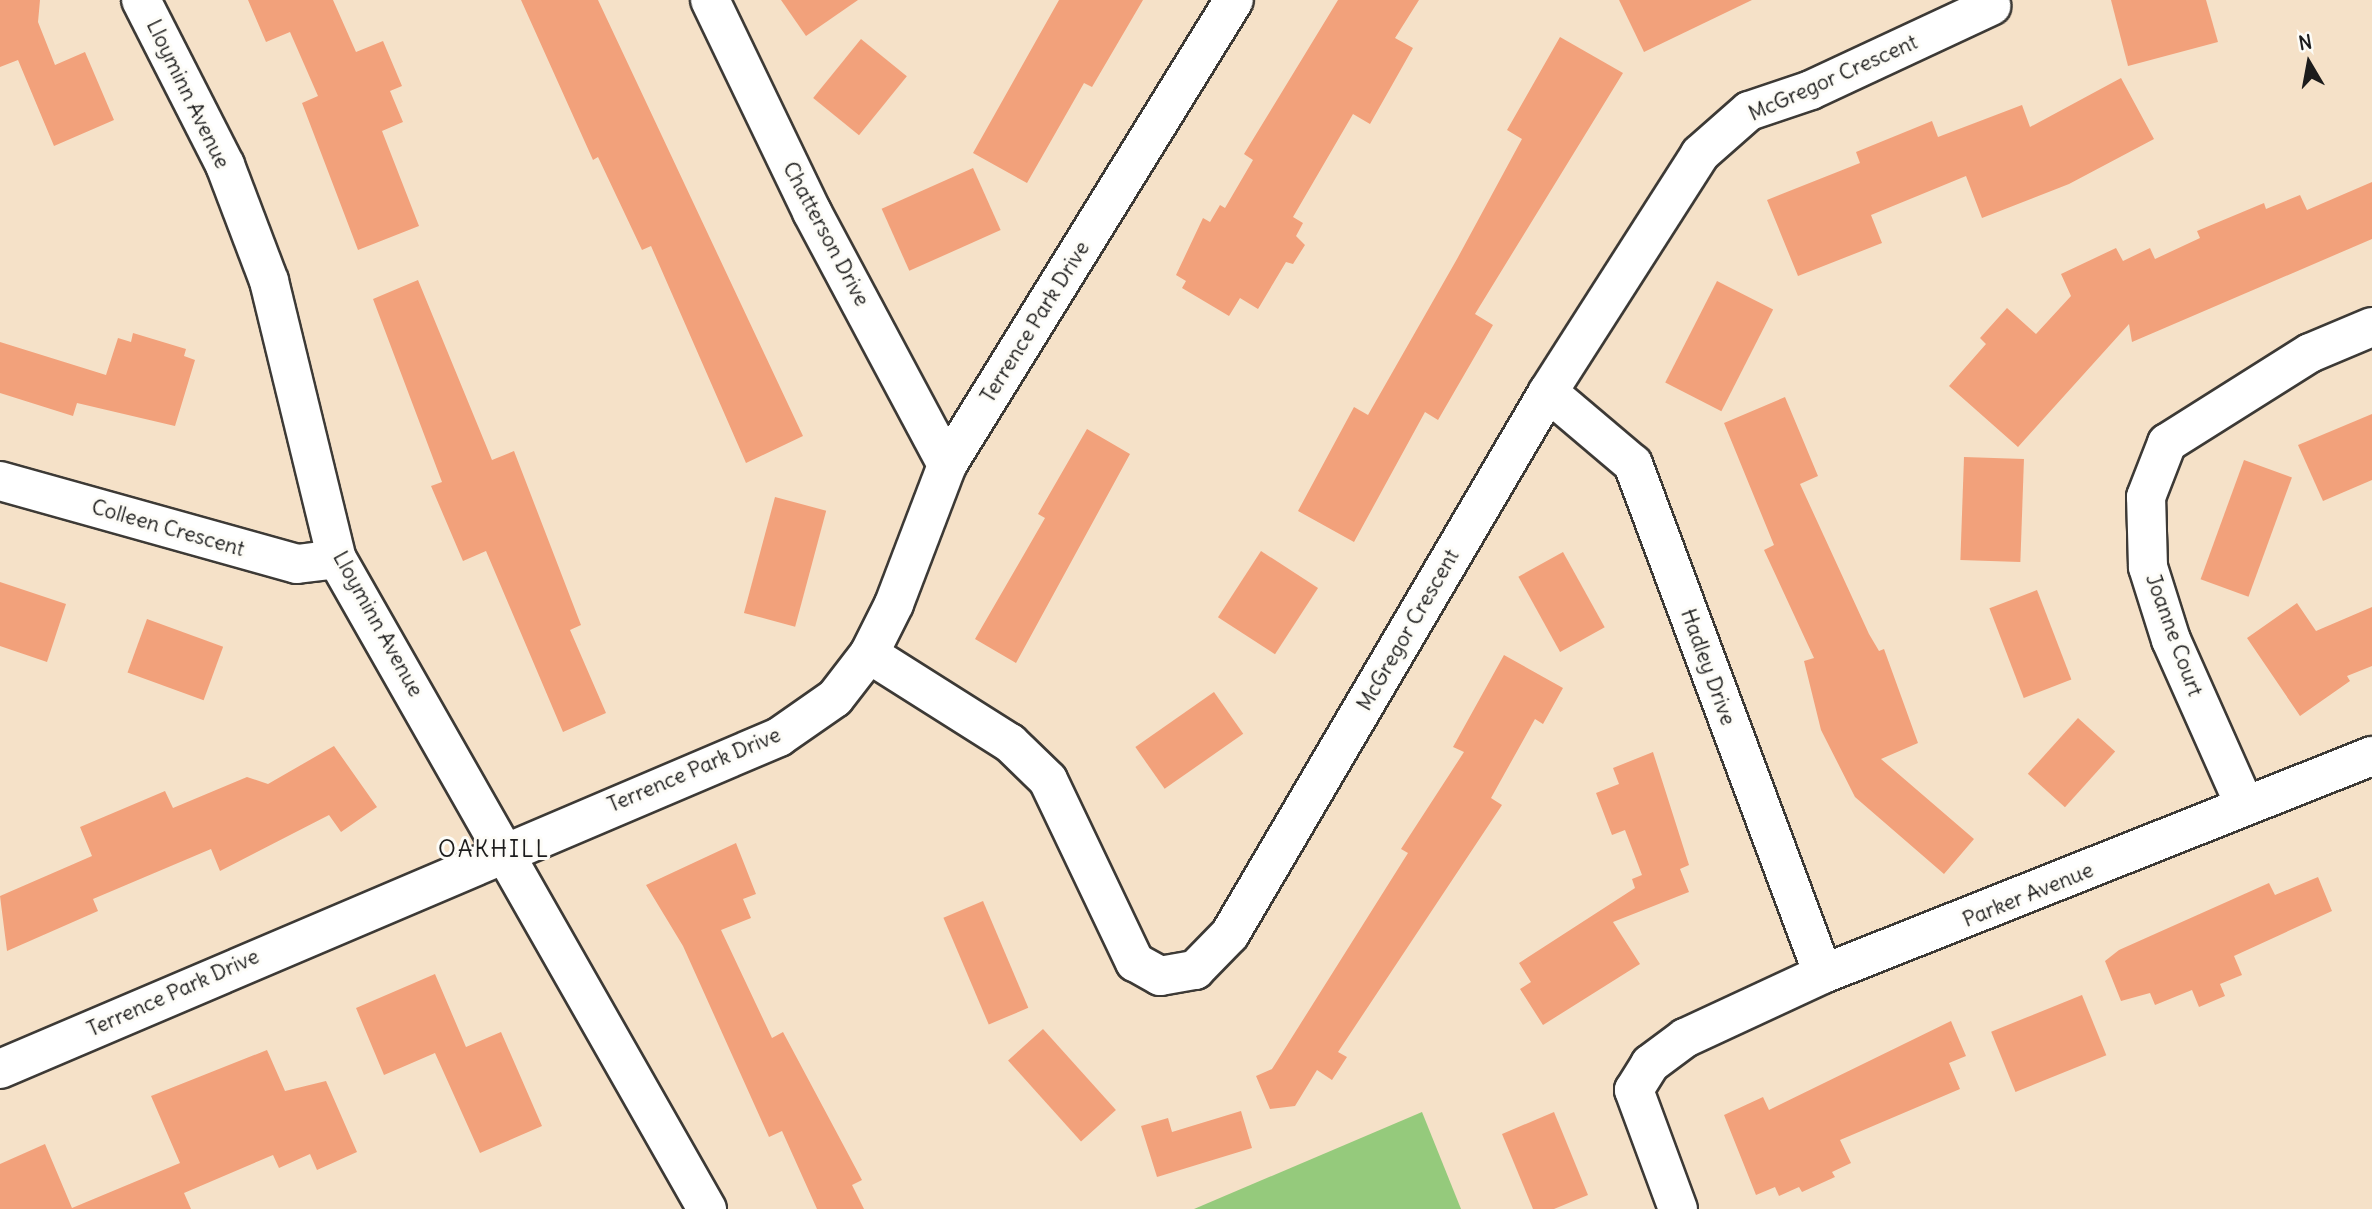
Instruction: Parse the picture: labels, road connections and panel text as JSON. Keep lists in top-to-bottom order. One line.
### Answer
{"streets":{"street":["McGregor Crescent","Lloyminn Avenue","Chatterson Drive","Terrence Park Drive","Colleen Crescent","Joanne Court","Hadley Drive","Parker Avenue"]},"crossings":[["McGregor Crescent","Terrence Park Drive"],["McGregor Crescent","Hadley Drive"],["Lloyminn Avenue","Terrence Park Drive"],["Lloyminn Avenue","Colleen Crescent"],["Chatterson Drive","Terrence Park Drive"],["Joanne Court","Parker Avenue"],["Hadley Drive","Parker Avenue"]],"districts":["OAKHILL"],"north":"top"}
